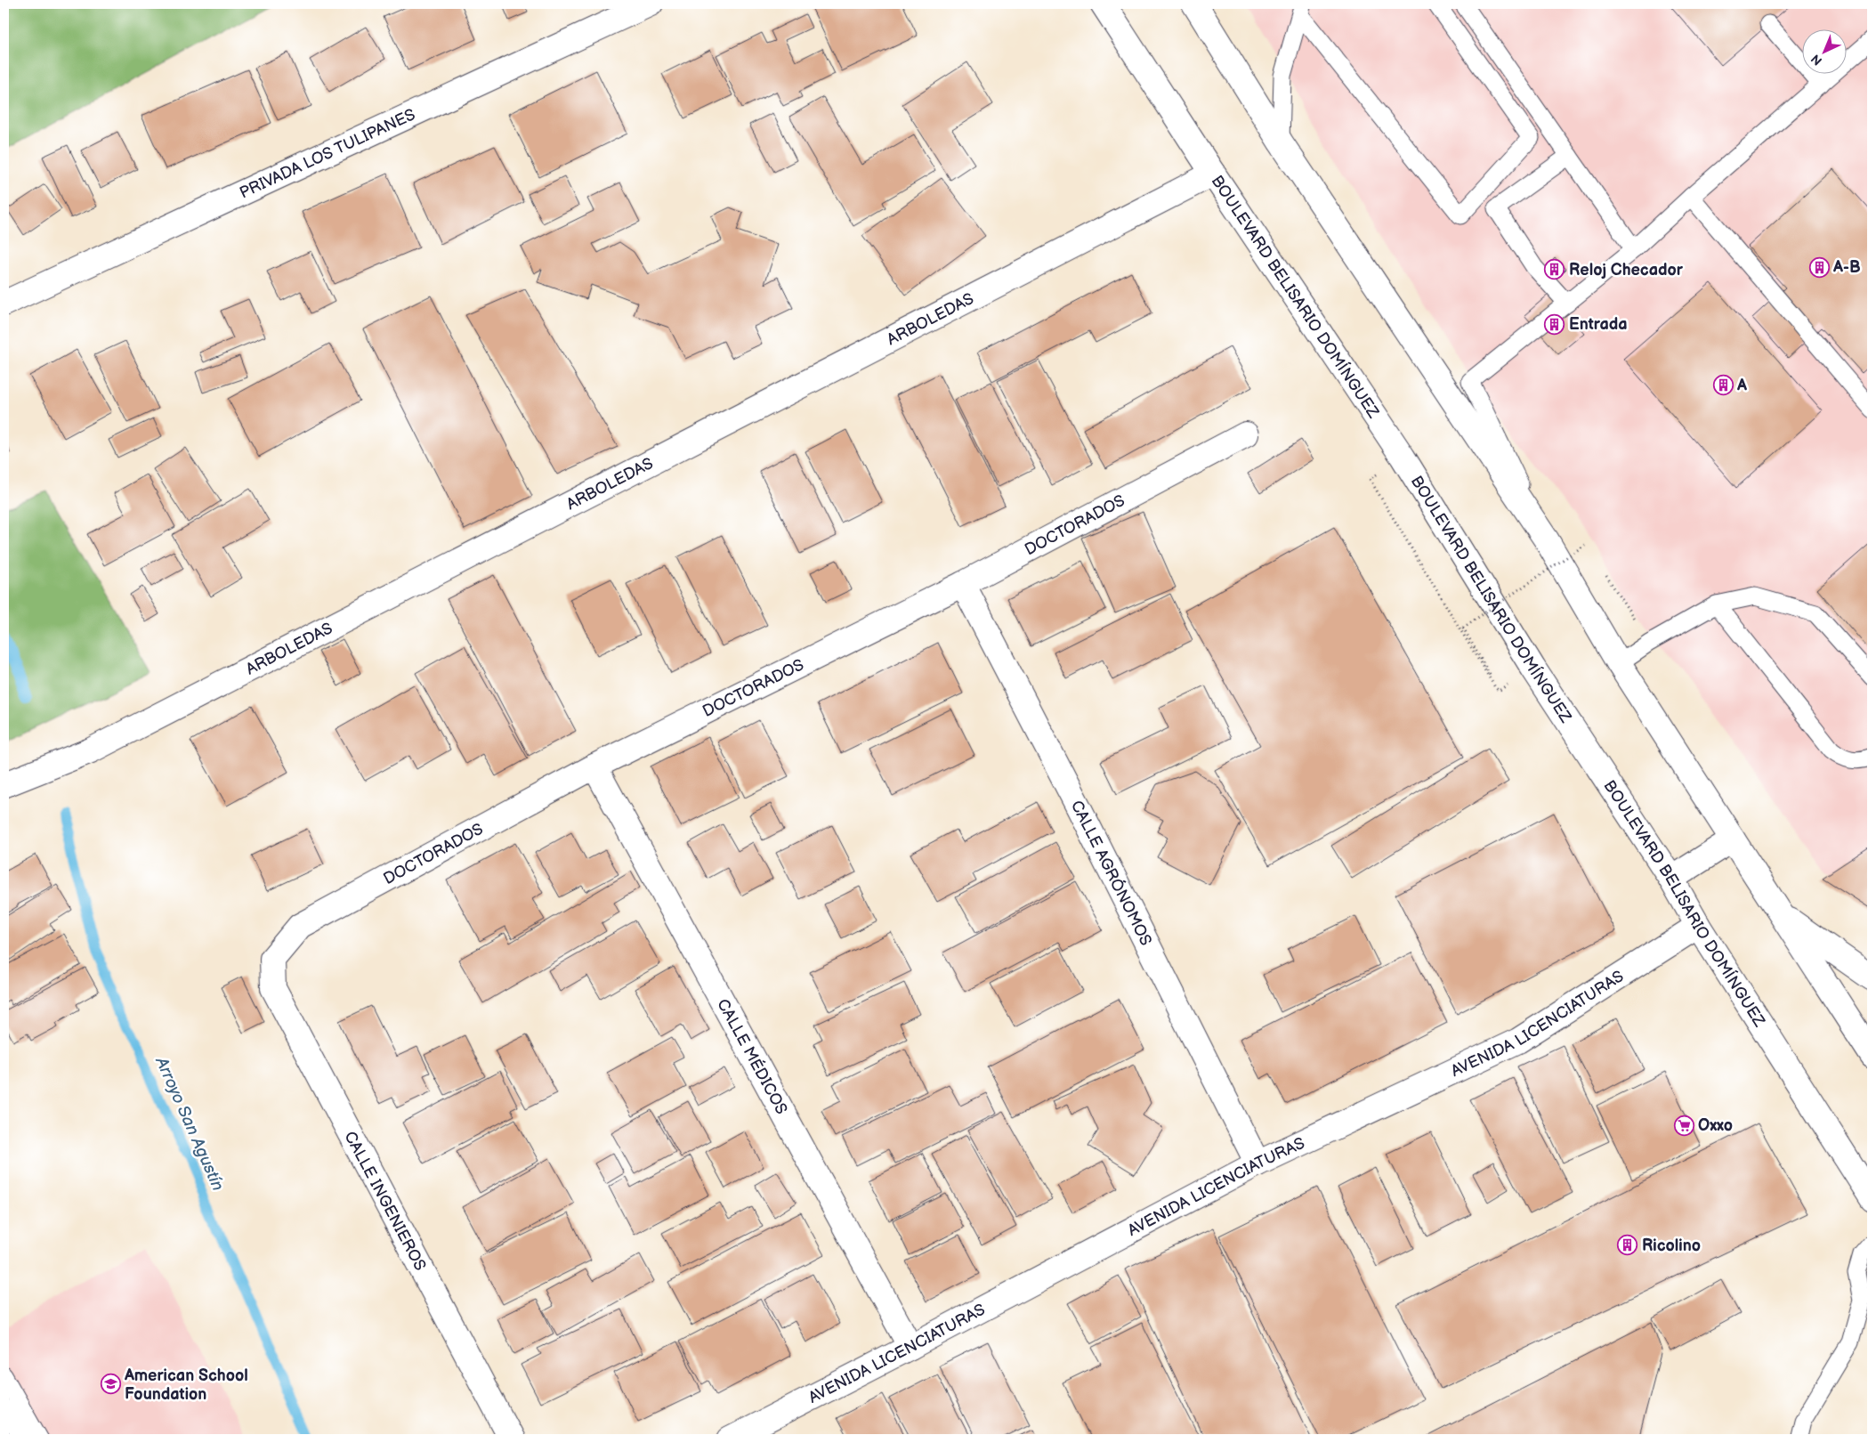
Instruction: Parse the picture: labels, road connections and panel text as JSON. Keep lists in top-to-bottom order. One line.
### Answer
{"streets":{"street":["PRIVADA LOS TULIPANES","BOULEVARD BELISARIO DOMÍNGUEZ","ARBOLEDAS","DOCTORADOS","CALLE AGRÓNOMOS","AVENIDA LICENCIATURAS","CALLE MÉDICOS","CALLE INGENIEROS"]},"crossings":[["BOULEVARD BELISARIO DOMÍNGUEZ","ARBOLEDAS"],["BOULEVARD BELISARIO DOMÍNGUEZ","AVENIDA LICENCIATURAS"],["DOCTORADOS","CALLE AGRÓNOMOS"],["DOCTORADOS","CALLE MÉDICOS"],["DOCTORADOS","CALLE INGENIEROS"],["CALLE AGRÓNOMOS","AVENIDA LICENCIATURAS"],["AVENIDA LICENCIATURAS","CALLE MÉDICOS"]],"water":["Arroyo San Agustín"],"places":{"building":["A-B","Reloj Checador","Entrada","A","Ricolino"],"supermarket":["Oxxo"],"school or university":["American School Foundation"]},"north":"bottom left"}
